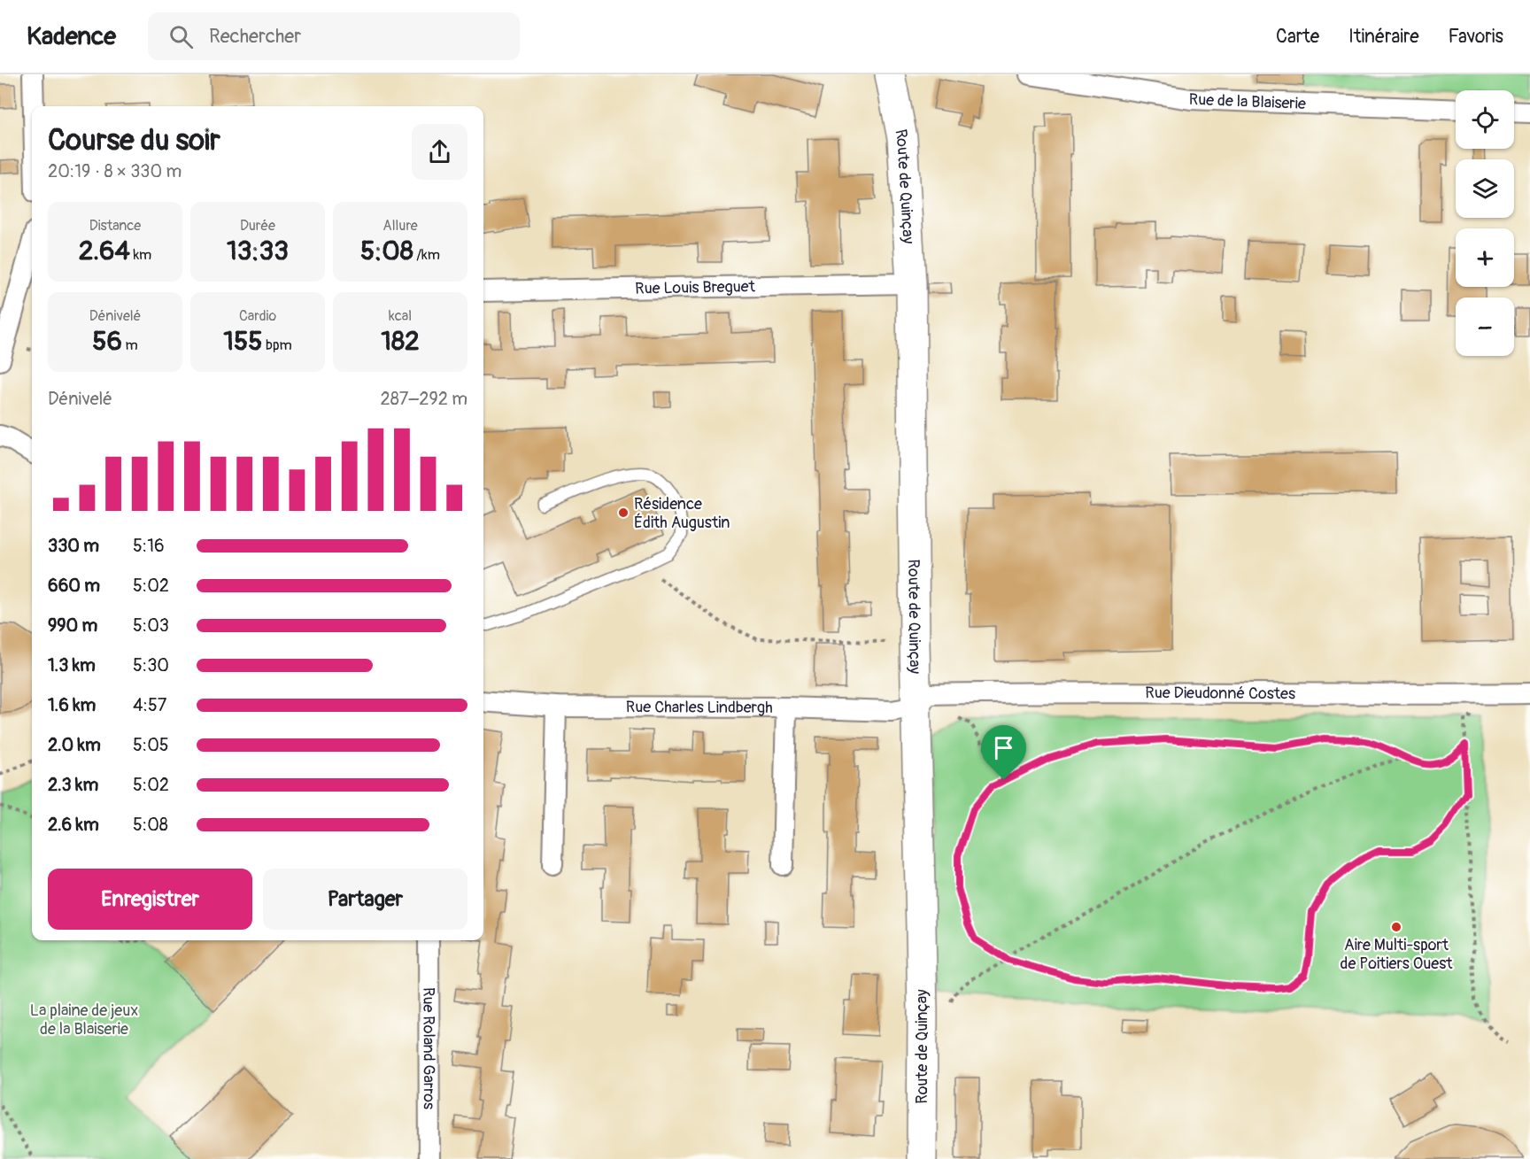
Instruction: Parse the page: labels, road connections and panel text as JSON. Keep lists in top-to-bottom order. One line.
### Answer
{"streets":{"street":["Rue de la Blaiserie","Route de Quinçay","Rue Louis Breguet","Rue Dieudonné Costes","Rue Charles Lindbergh","Rue Roland Garros"]},"crossings":[["Route de Quinçay","Rue Louis Breguet"],["Route de Quinçay","Rue Dieudonné Costes"],["Route de Quinçay","Rue Charles Lindbergh"],["Rue Dieudonné Costes","Rue Charles Lindbergh"]],"parks":["La plaine de jeux de la Blaiserie"],"places":["Résidence Édith Augustin","Aire Multi-sport de Poitiers Ouest"],"page":{"header":"Kadence","search":"Rechercher","nav":["Carte","Itinéraire","Favoris"],"map_buttons":["+","−"],"heading":["Course du soir","20:19 · 8 × 330 m"],"stats":[["Distance","2.64 km"],["Durée","13:33"],["Allure","5:08 /km"],["Dénivelé","56 m"],["Cardio","155 bpm"],["kcal","182"]],"chart":["Dénivelé","287–292 m"],"list":[{"name":"330 m","note":"5:16"},{"name":"660 m","note":"5:02"},{"name":"990 m","note":"5:03"},{"name":"1.3 km","note":"5:30"},{"name":"1.6 km","note":"4:57"},{"name":"2.0 km","note":"5:05"},{"name":"2.3 km","note":"5:02"},{"name":"2.6 km","note":"5:08"}],"buttons":["Enregistrer","Partager"]}}
